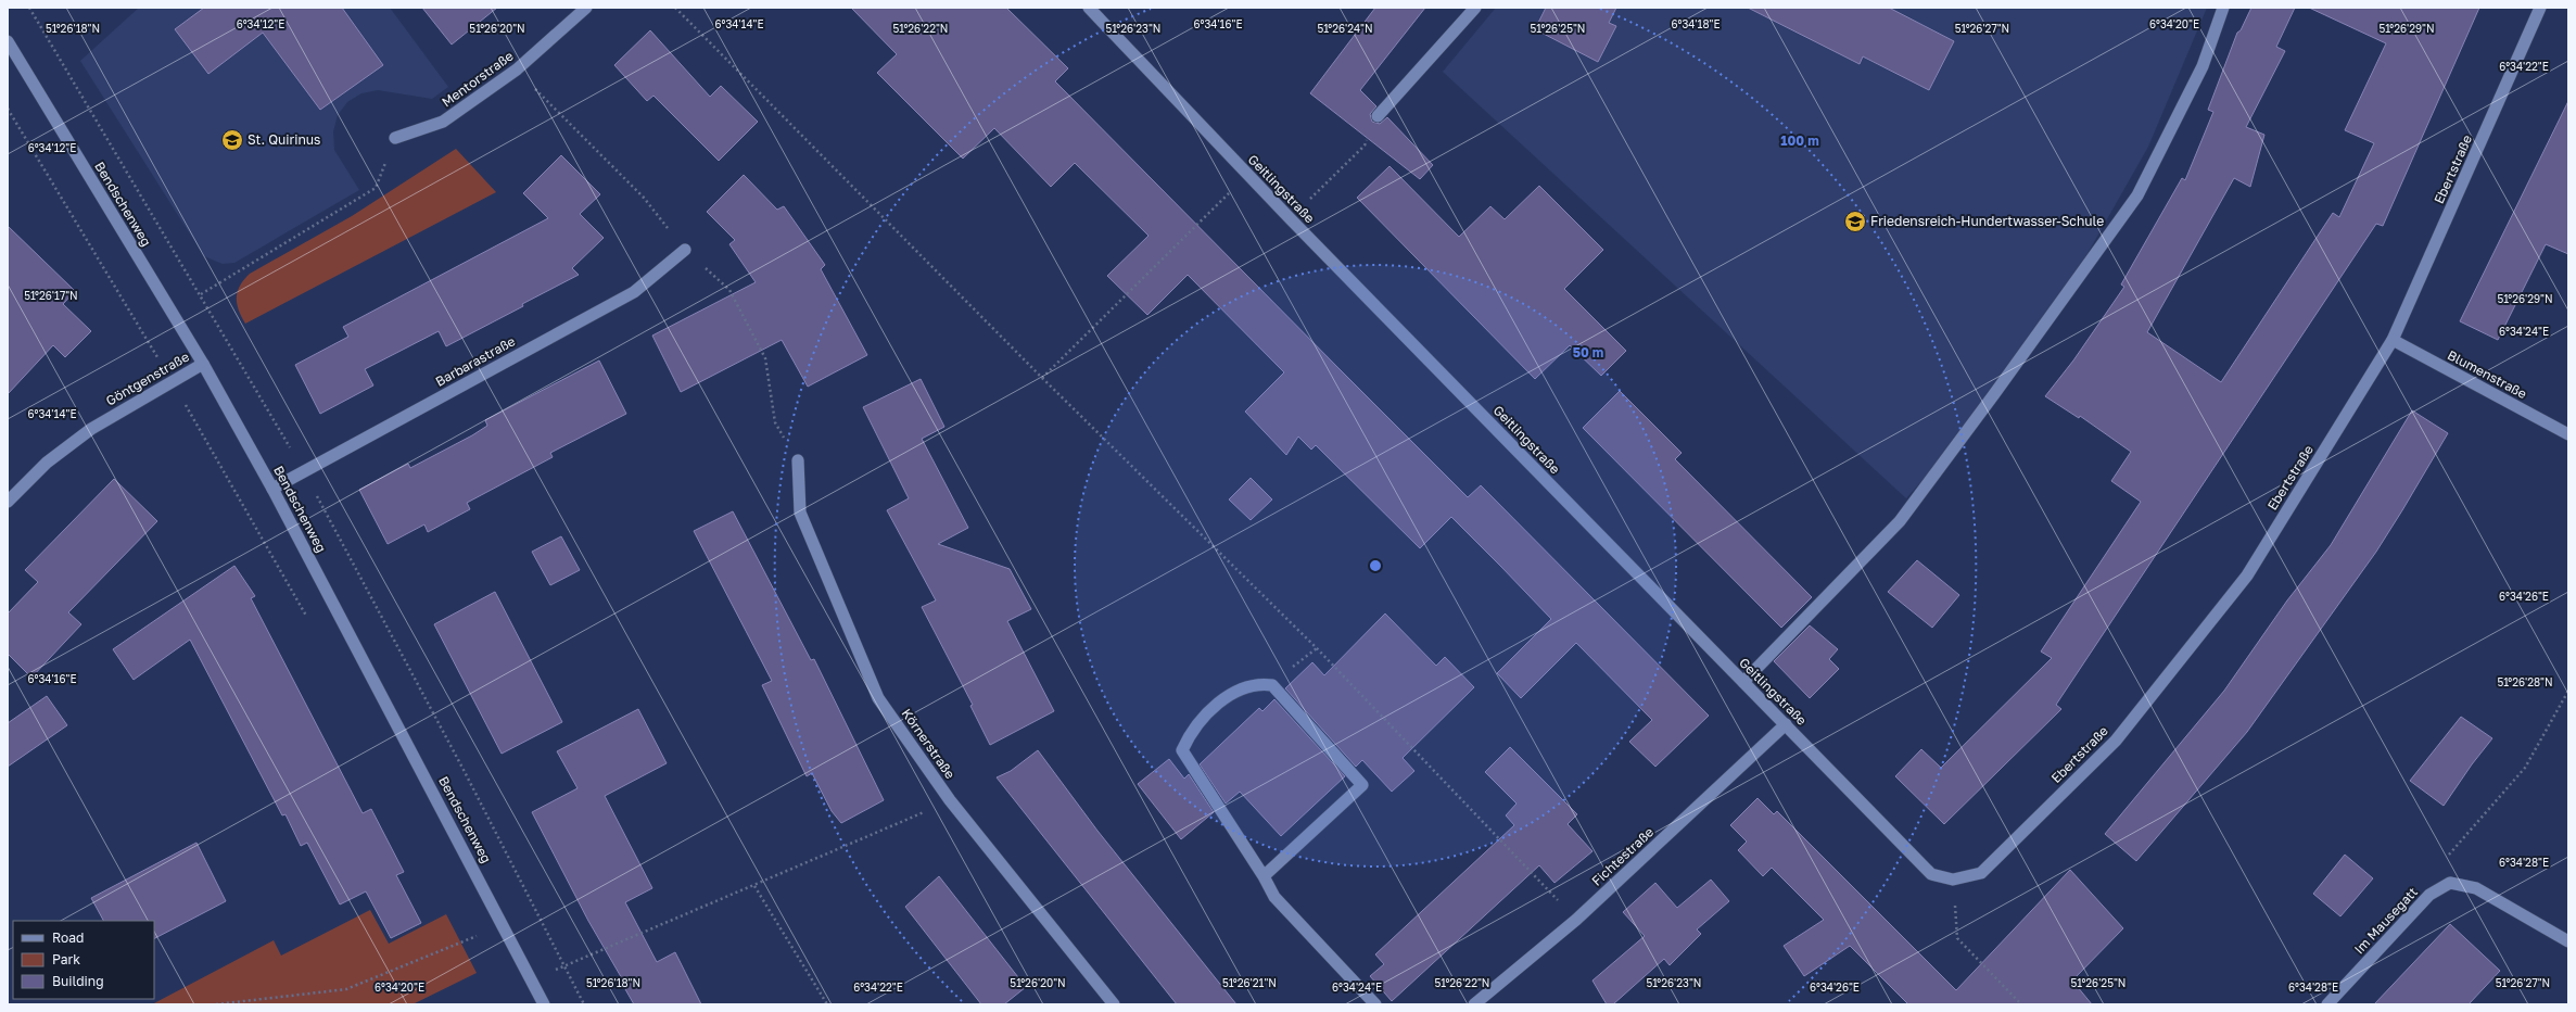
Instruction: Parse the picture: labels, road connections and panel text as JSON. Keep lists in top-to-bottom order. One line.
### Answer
{"streets":{"street":["Mentorstraße","Ebertstraße","Geitlingstraße","Bendschenweg","Barbarastraße","Blumenstraße","Göntgenstraße","Körnerstraße","Fichtestraße","Im Mausegatt"]},"crossings":[["Ebertstraße","Geitlingstraße"],["Ebertstraße","Blumenstraße"],["Geitlingstraße","Fichtestraße"],["Bendschenweg","Barbarastraße"],["Bendschenweg","Göntgenstraße"]],"places":{"school or university":["St. Quirinus","Friedensreich-Hundertwasser-Schule"]},"legend":["Road","Park","Building"],"coordinates":["6°34'12\"E","6°34'14\"E","6°34'16\"E","6°34'20\"E","6°34'18\"E","51°26'18\"N","51°26'20\"N","51°26'22\"N","51°26'23\"N","51°26'24\"N","51°26'25\"N","51°26'27\"N","51°26'29\"N","6°34'22\"E","51°26'17\"N","6°34'24\"E","6°34'26\"E","51°26'28\"N","6°34'28\"E","51°26'21\"N"],"rings":["100 m","50 m"]}
